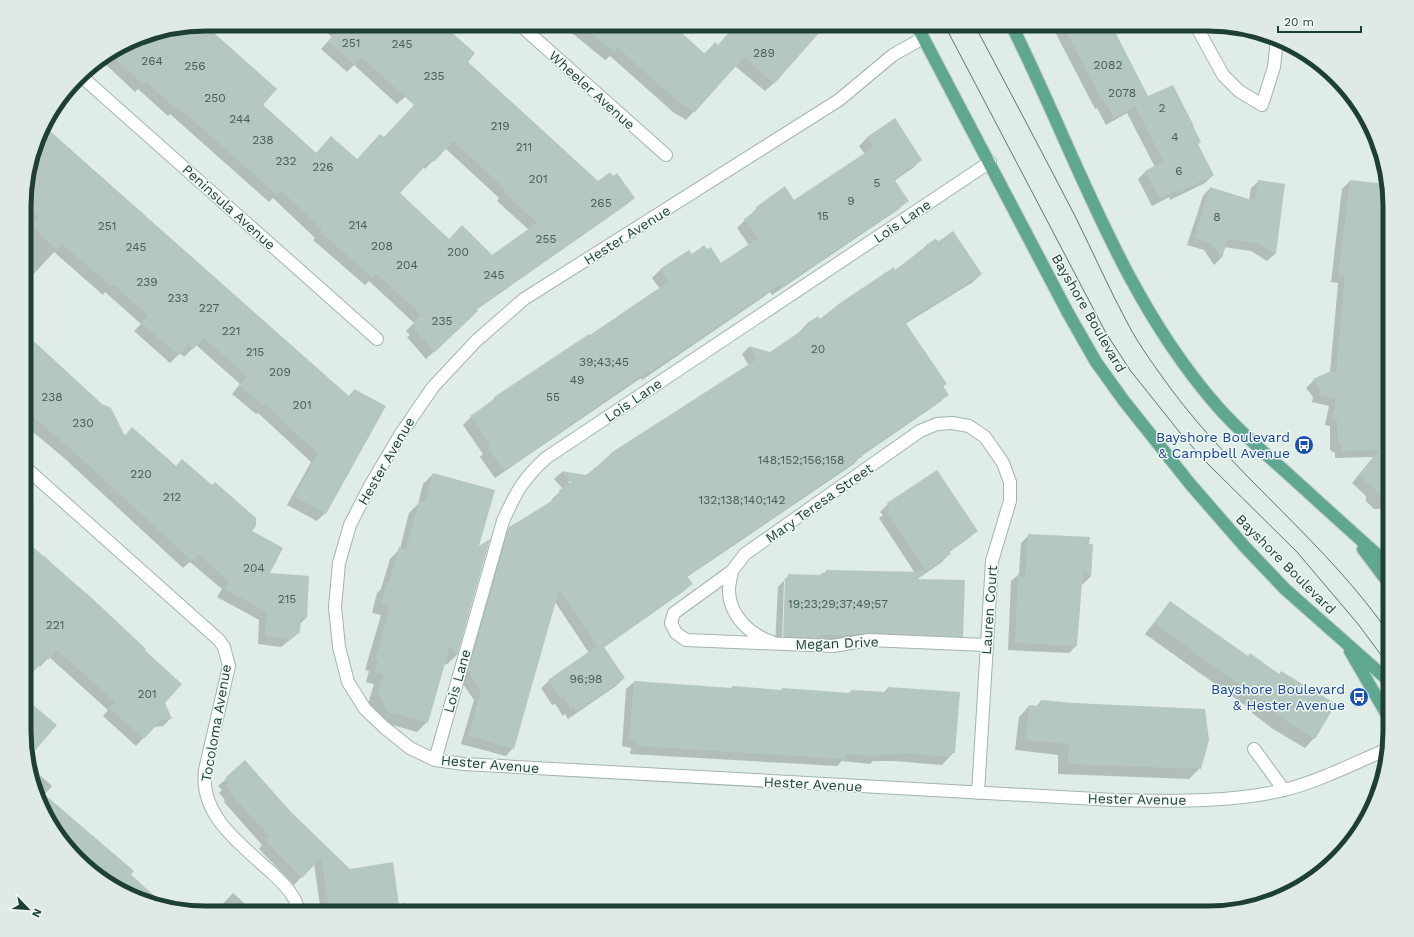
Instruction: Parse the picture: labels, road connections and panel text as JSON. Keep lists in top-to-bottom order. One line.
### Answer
{"streets":{"main road":["Bayshore Boulevard"],"street":["Wheeler Avenue","Peninsula Avenue","Lois Lane","Hester Avenue","Mary Teresa Street","Lauren Court","Megan Drive","Tocoloma Avenue"]},"crossings":[["Lois Lane","Hester Avenue"],["Lois Lane","Bayshore Boulevard"],["Hester Avenue","Bayshore Boulevard"],["Hester Avenue","Lauren Court"],["Mary Teresa Street","Lauren Court"],["Mary Teresa Street","Megan Drive"],["Lauren Court","Megan Drive"]],"places":{"bus stop":["Bayshore Boulevard & Campbell Avenue","Bayshore Boulevard & Hester Avenue"]},"house_numbers":["251","245","289","264","2082","256","235","2078","250","2","244","219","4","238","211","232","226","6","201","5","9","265","15","8","214","251","255","208","245","200","204","245","239","233","227","235","221","20","215","39;43;45","209","49","238","55","201","230","148;152;156;158","220","212","132;138;140;142","204","215","19;23;29;37;49;57","221","96;98","201"],"scale_bar":"20 m","north":"bottom right"}
